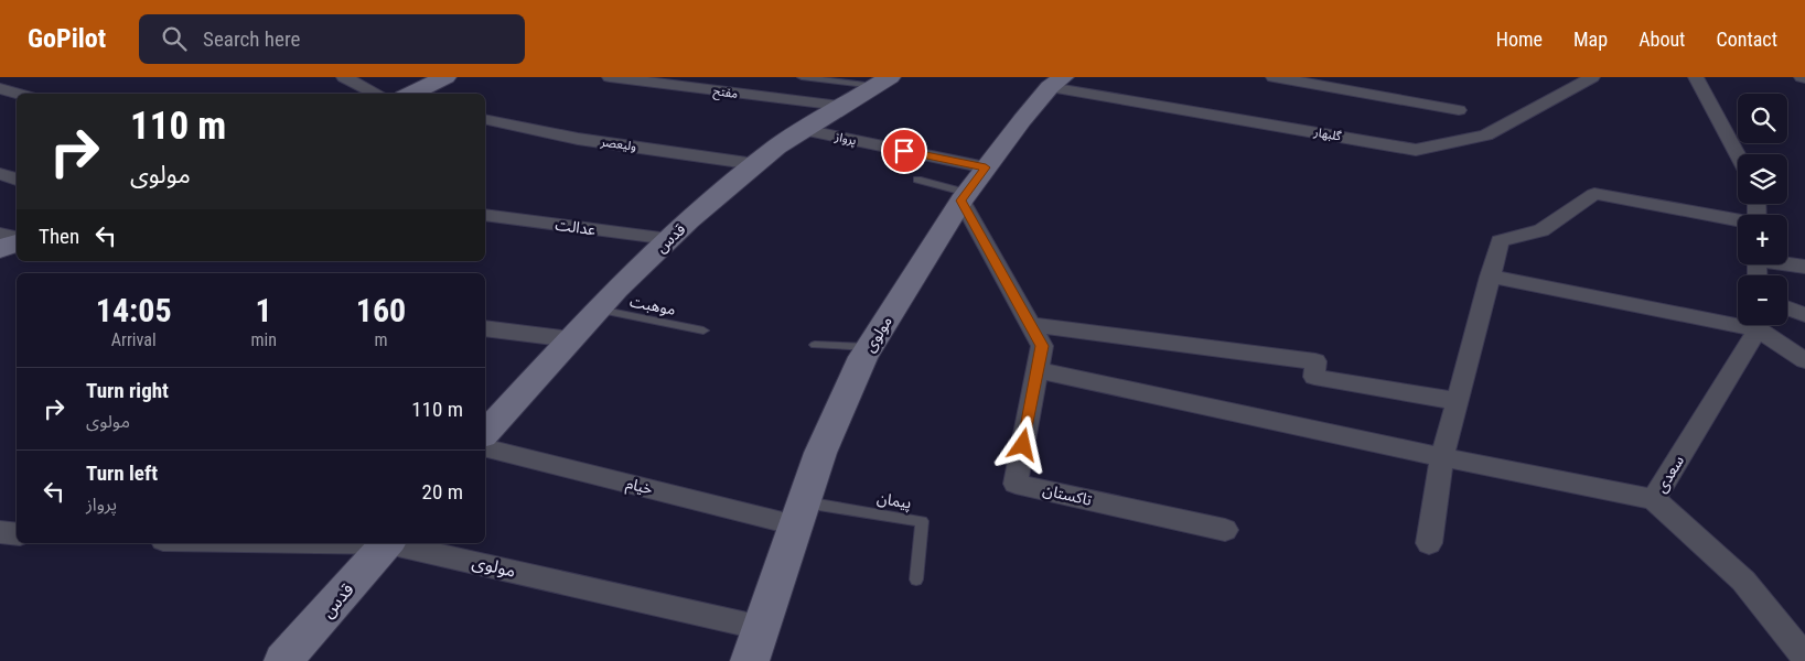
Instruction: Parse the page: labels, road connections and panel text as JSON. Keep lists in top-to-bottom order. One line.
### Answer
{"streets":{"street":["مفتح","گلبهار","پرواز","ولیعصر","عدالت","قدس","مولوی","سعدی","خیام","تاکستان"],"lane":["موهبت","پیمان"]},"crossings":[["مفتح","قدس"],["گلبهار","مولوی"],["پرواز","قدس"],["پرواز","مولوی"],["ولیعصر","قدس"],["عدالت","قدس"],["قدس","موهبت"],["مولوی","خیام"],["مولوی","تاکستان"],["مولوی","پیمان"],["خیام","پیمان"]],"page":{"header":"GoPilot","search":"Search here","nav":["Home","Map","About","Contact"],"map_buttons":["+","−"],"turn":["110 m","مولوی"],"then":"Then","eta":["14:05","Arrival","1","min","160","m"],"list":[{"name":"Turn right","note":"مولوی","value":"110 m"},{"name":"Turn left","note":"پرواز","value":"20 m"}]}}
